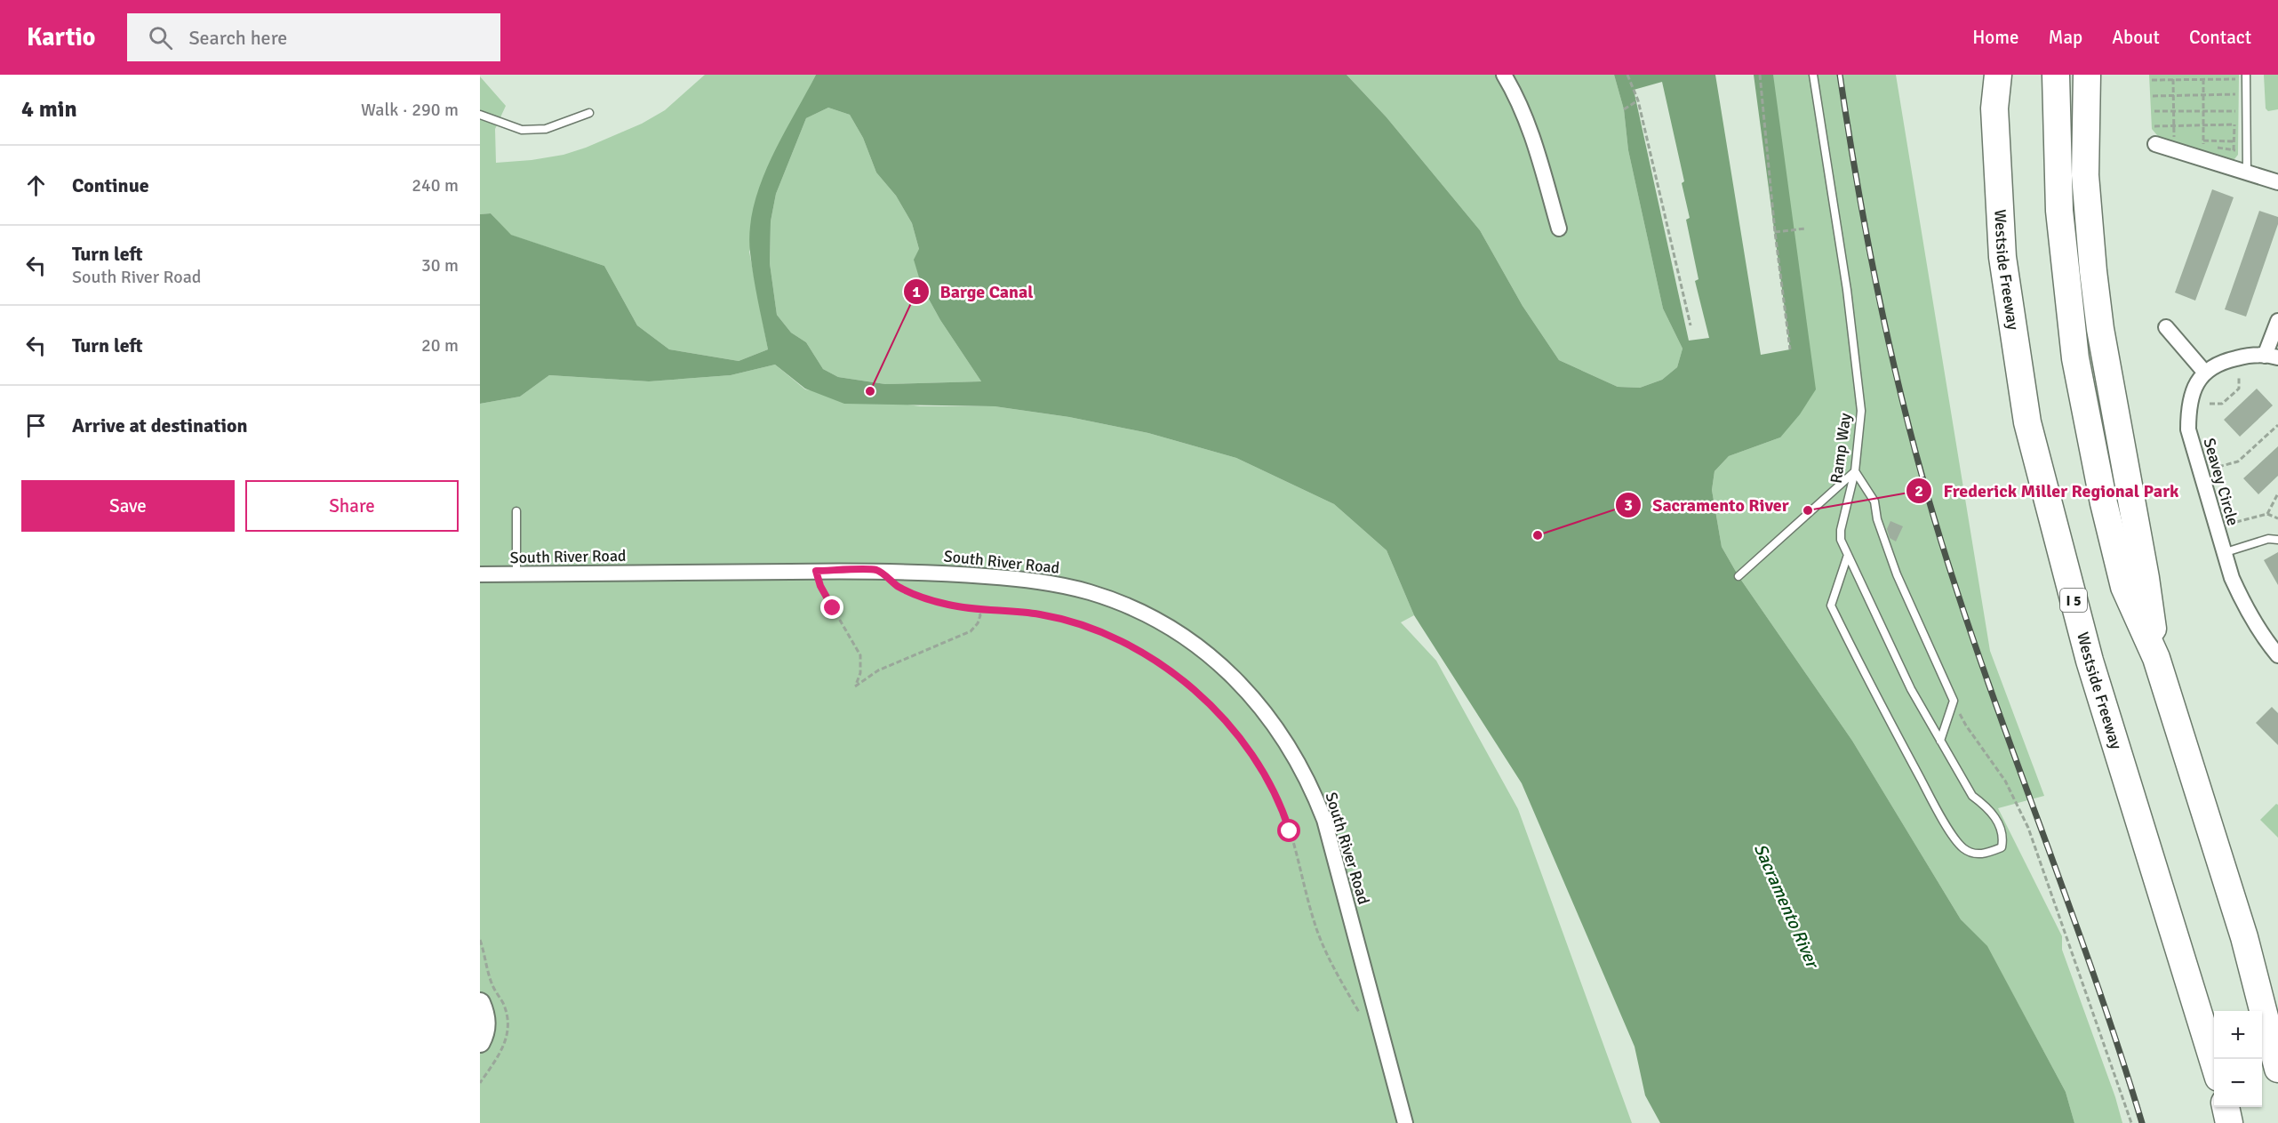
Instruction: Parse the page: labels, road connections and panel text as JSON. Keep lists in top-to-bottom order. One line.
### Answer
{"streets":{"highway":["Westside Freeway","I 5"],"street":["Seavey Circle","South River Road"],"lane":["Ramp Way"]},"water":["Sacramento River"],"places":["Barge Canal","Frederick Miller Regional Park","Sacramento River"],"page":{"header":"Kartio","search":"Search here","nav":["Home","Map","About","Contact"],"heading":["4 min","Walk · 290 m"],"list":[["Continue","240 m"],["Turn left","South River Road","30 m"],["Turn left","20 m"],"Arrive at destination"],"buttons":["Save","Share"],"map_buttons":["+","−"]}}
